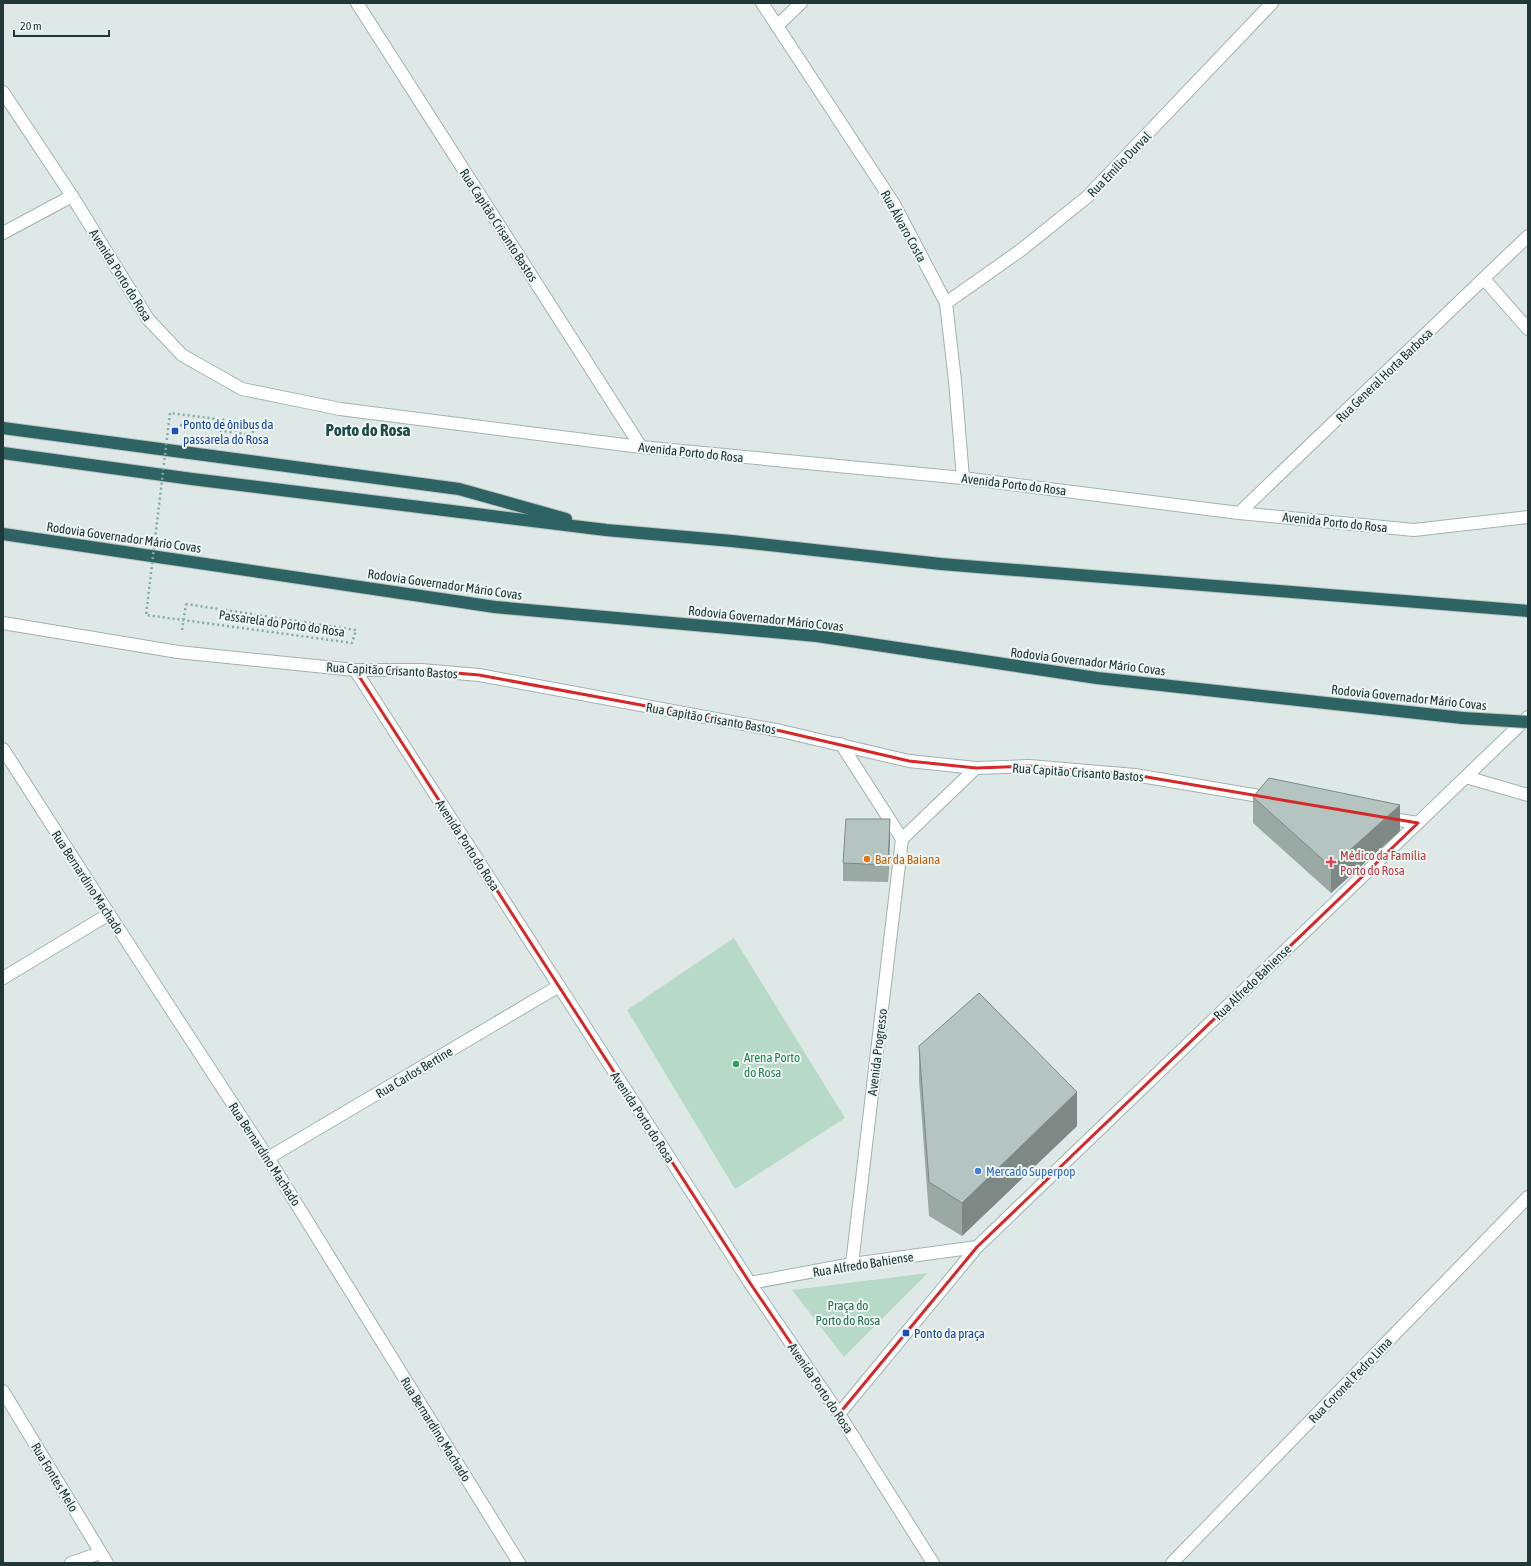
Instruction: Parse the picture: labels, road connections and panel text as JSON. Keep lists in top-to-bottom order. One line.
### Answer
{"streets":{"highway":["Rodovia Governador Mário Covas"],"street":["Rua Emílio Durval","Rua Capitão Crisanto Bastos","Rua Álvaro Costa","Avenida Porto do Rosa","Rua General Horta Barbosa","Rua Bernardino Machado","Rua Alfredo Bahiense","Avenida Progresso","Rua Carlos Bertine","Rua Coronel Pedro Lima","Rua Fontes Melo"],"path":["Passarela do Porto do Rosa"]},"crossings":[["Rua Emílio Durval","Rua Álvaro Costa"],["Rua Capitão Crisanto Bastos","Avenida Porto do Rosa"],["Rua Álvaro Costa","Avenida Porto do Rosa"],["Avenida Porto do Rosa","Rua General Horta Barbosa"],["Avenida Porto do Rosa","Rua Alfredo Bahiense"],["Avenida Porto do Rosa","Rua Carlos Bertine"],["Rua Bernardino Machado","Rua Carlos Bertine"],["Rua Alfredo Bahiense","Avenida Progresso"]],"districts":["Porto do Rosa"],"parks":["Praça do Porto do Rosa"],"places":{"transit":["Ponto de ônibus da passarela do Rosa","Ponto da praça"],"other":["Bar da Baiana","Arena Porto do Rosa","Mercado Superpop"],"health":["Médico da Família Porto do Rosa"]},"scale_bar":"20 m"}
